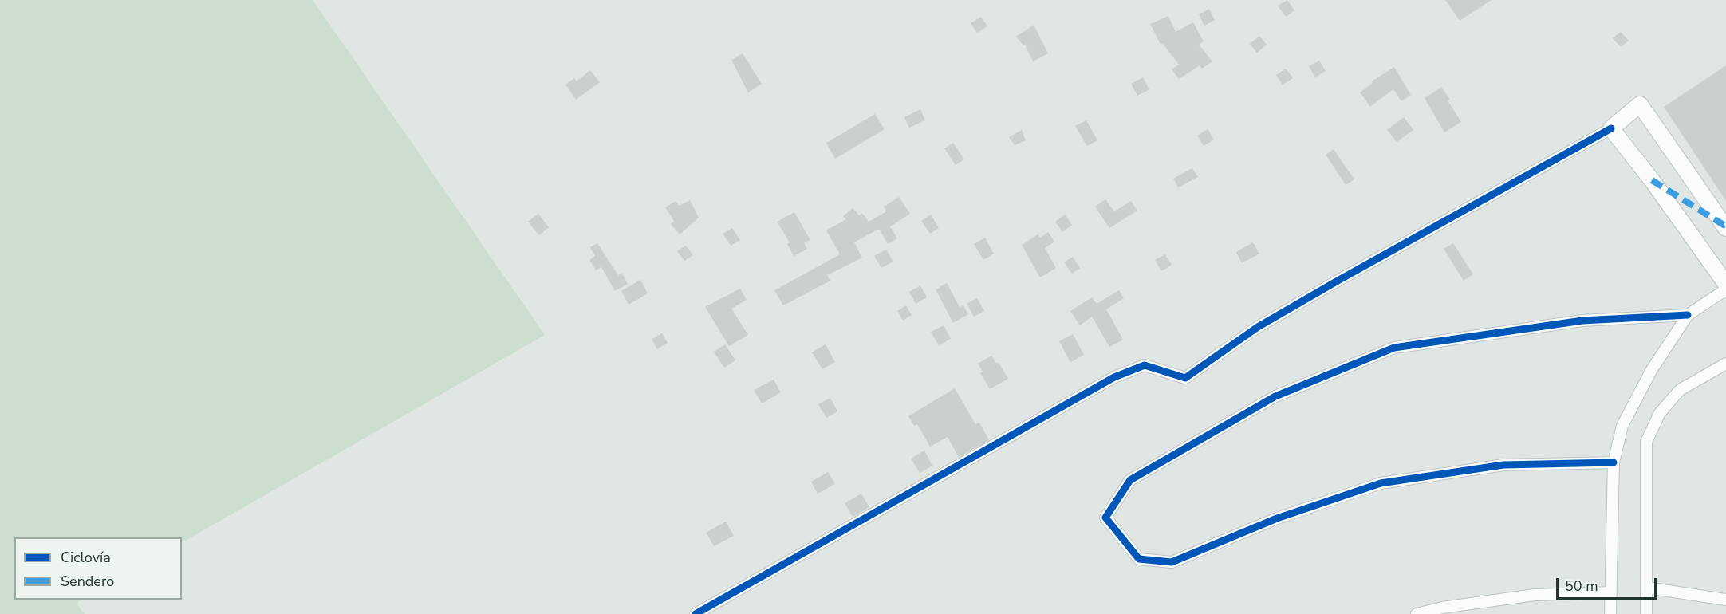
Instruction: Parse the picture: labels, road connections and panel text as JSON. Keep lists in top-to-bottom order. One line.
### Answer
{"legend":["Ciclovía","Sendero"],"scale_bar":"50 m"}
